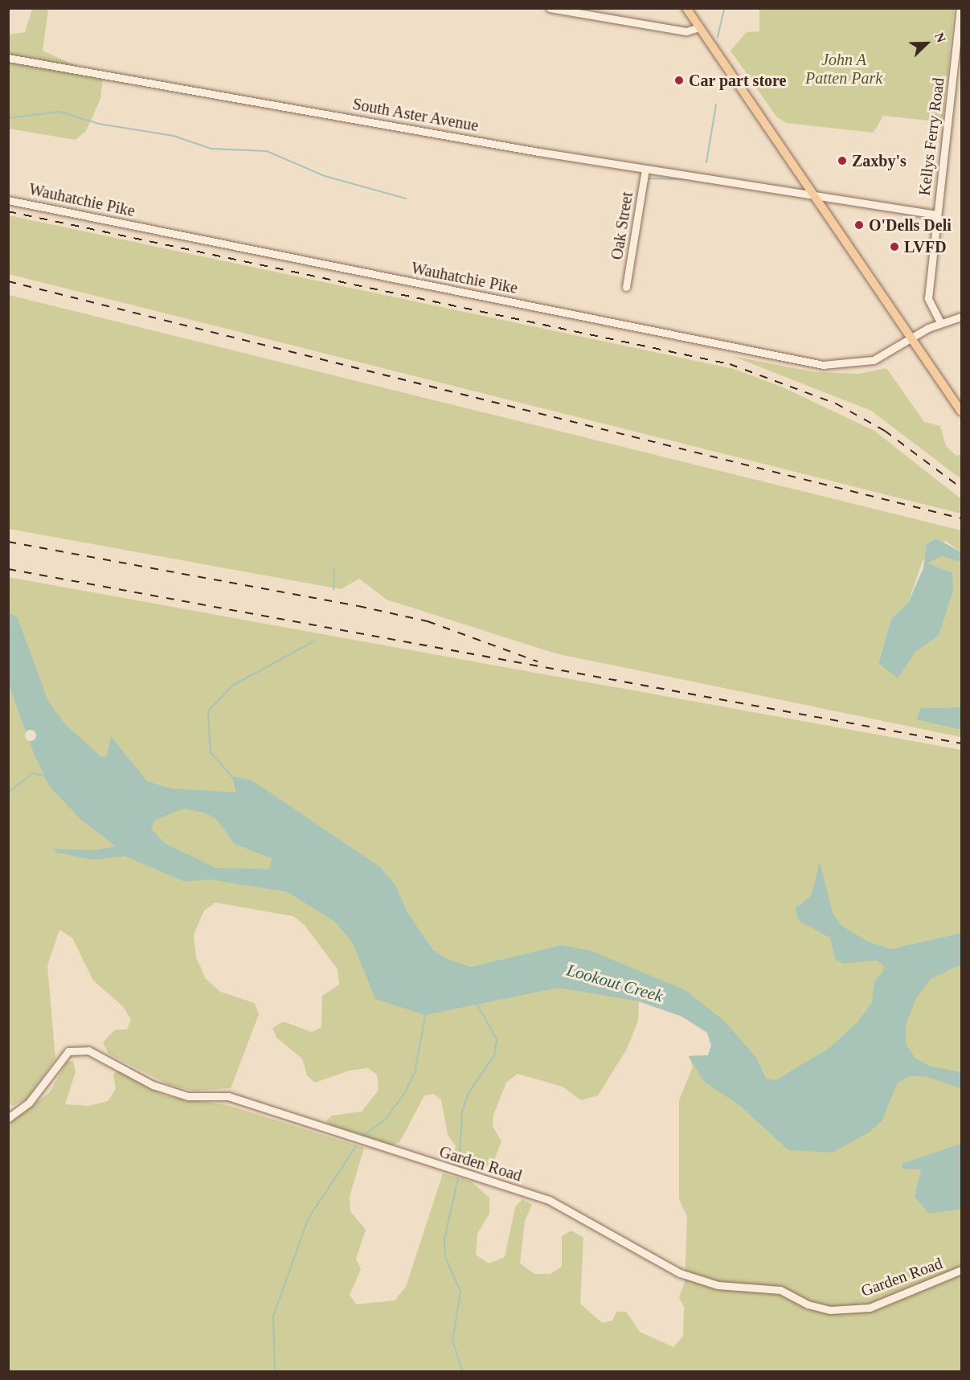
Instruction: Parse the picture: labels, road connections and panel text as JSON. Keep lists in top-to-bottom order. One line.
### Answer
{"streets":{"street":["South Aster Avenue","Kellys Ferry Road","Wauhatchie Pike","Oak Street","Garden Road"]},"crossings":[["South Aster Avenue","Kellys Ferry Road"],["South Aster Avenue","Oak Street"],["Kellys Ferry Road","Wauhatchie Pike"]],"water":["Lookout Creek"],"parks":["John A Patten Park"],"places":["Car part store","Zaxby's","O'Dells Deli","LVFD"],"north":"top right"}
